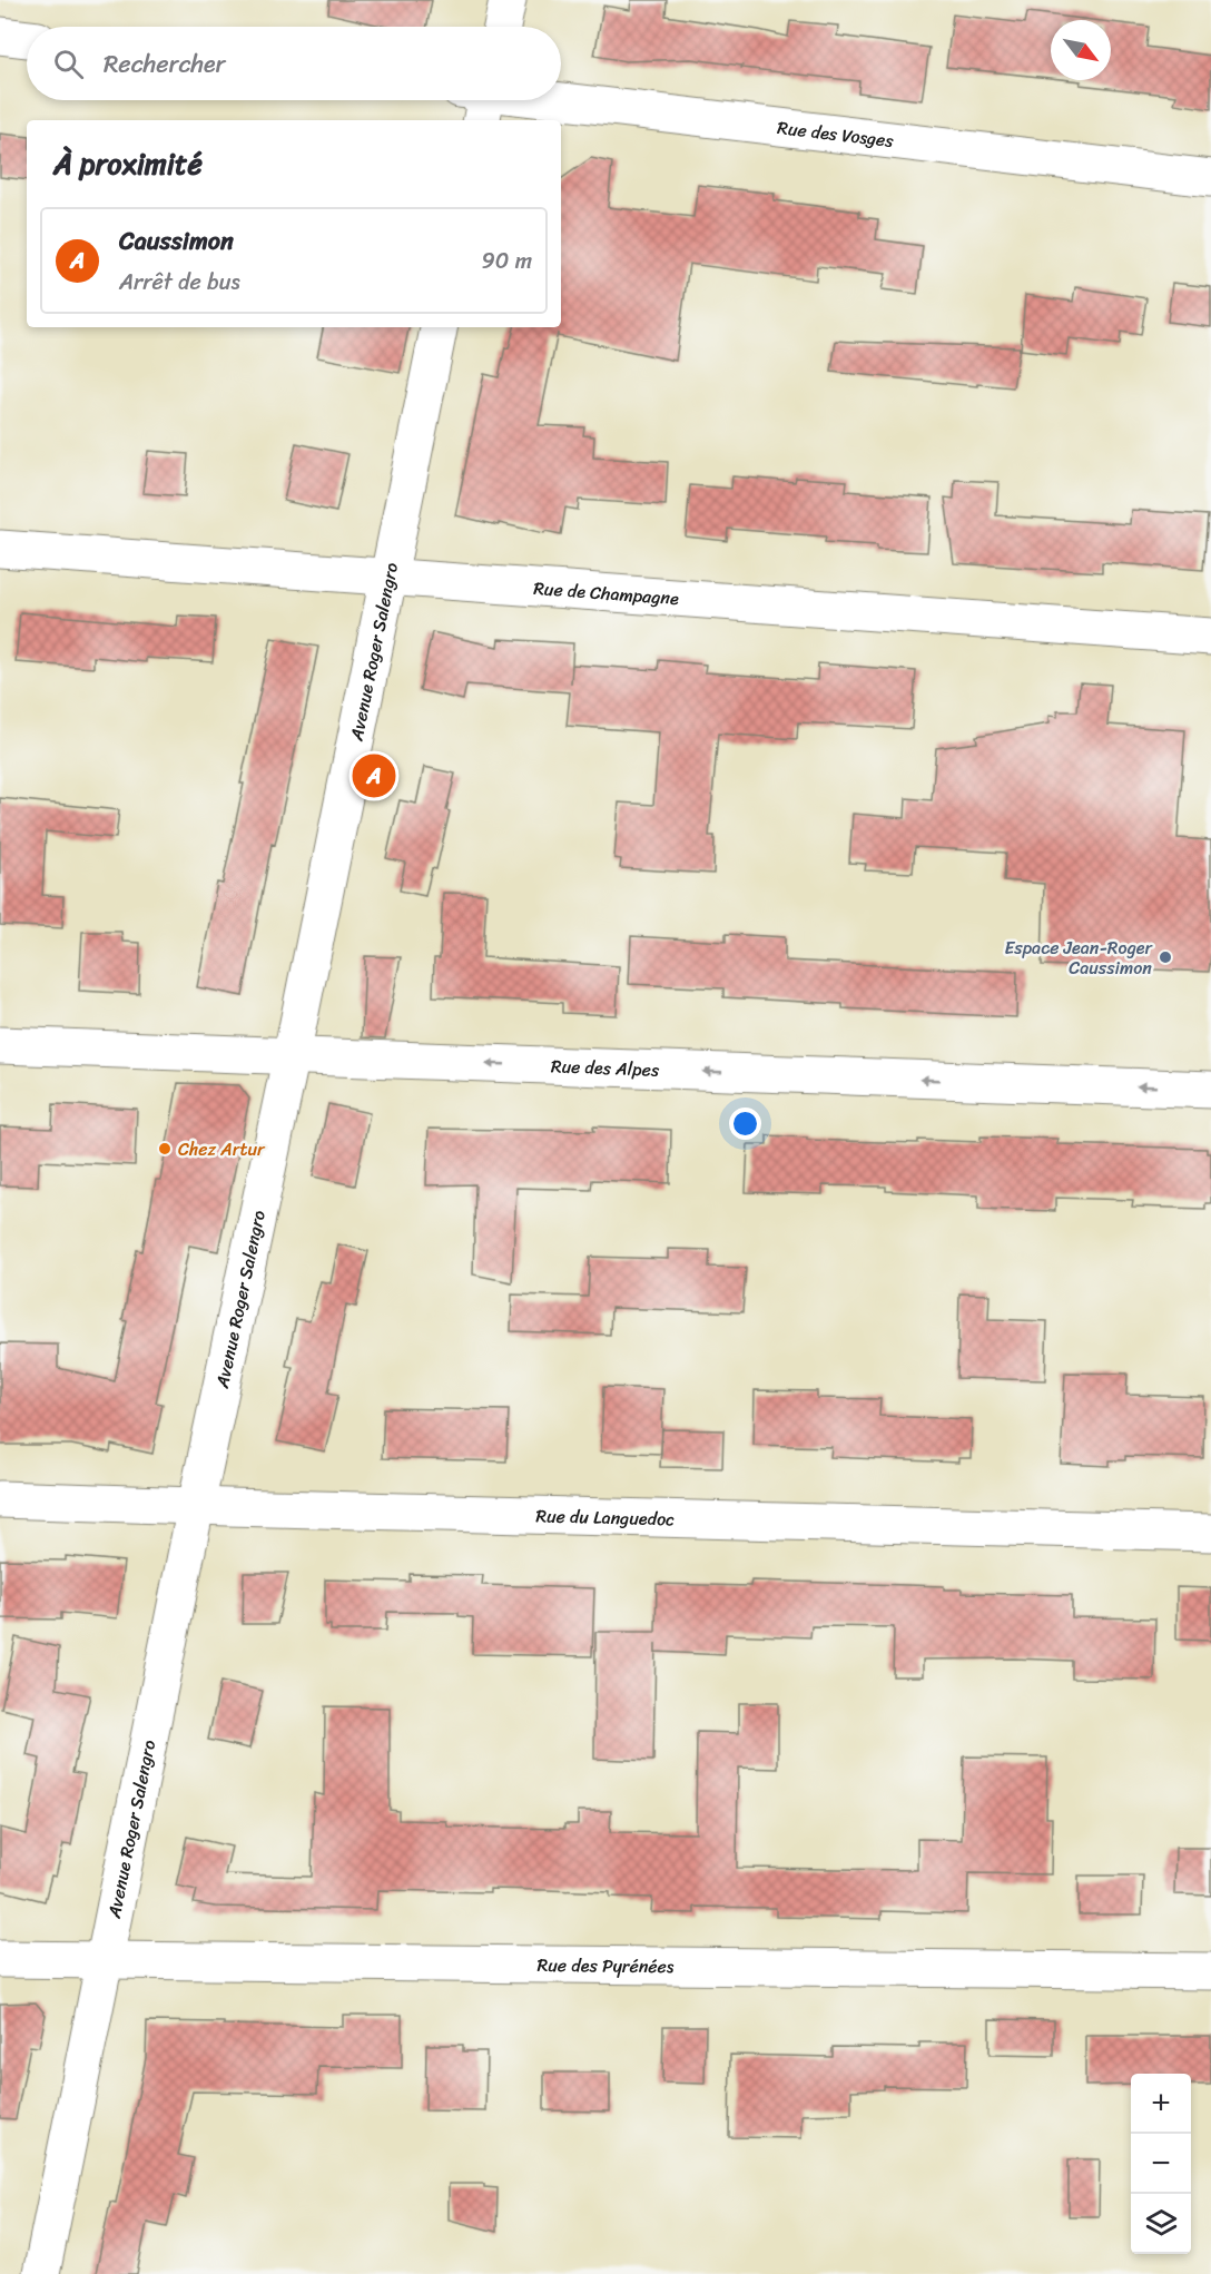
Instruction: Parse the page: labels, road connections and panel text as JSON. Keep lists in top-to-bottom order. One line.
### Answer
{"streets":{"street":["Rue des Vosges","Rue de Champagne","Avenue Roger Salengro","Rue des Alpes","Rue du Languedoc","Rue des Pyrénées"]},"crossings":[["Rue de Champagne","Avenue Roger Salengro"],["Avenue Roger Salengro","Rue des Alpes"],["Avenue Roger Salengro","Rue du Languedoc"],["Avenue Roger Salengro","Rue des Pyrénées"]],"one_way":["Rue des Alpes"],"places":["Espace Jean-Roger Caussimon","Chez Artur"],"north":"bottom right","page":{"search":"Rechercher","heading":"À proximité","list":[{"mark":"A","name":"Caussimon","note":"Arrêt de bus","value":"90 m"}],"pins":"A","map_buttons":["+","−"]}}
